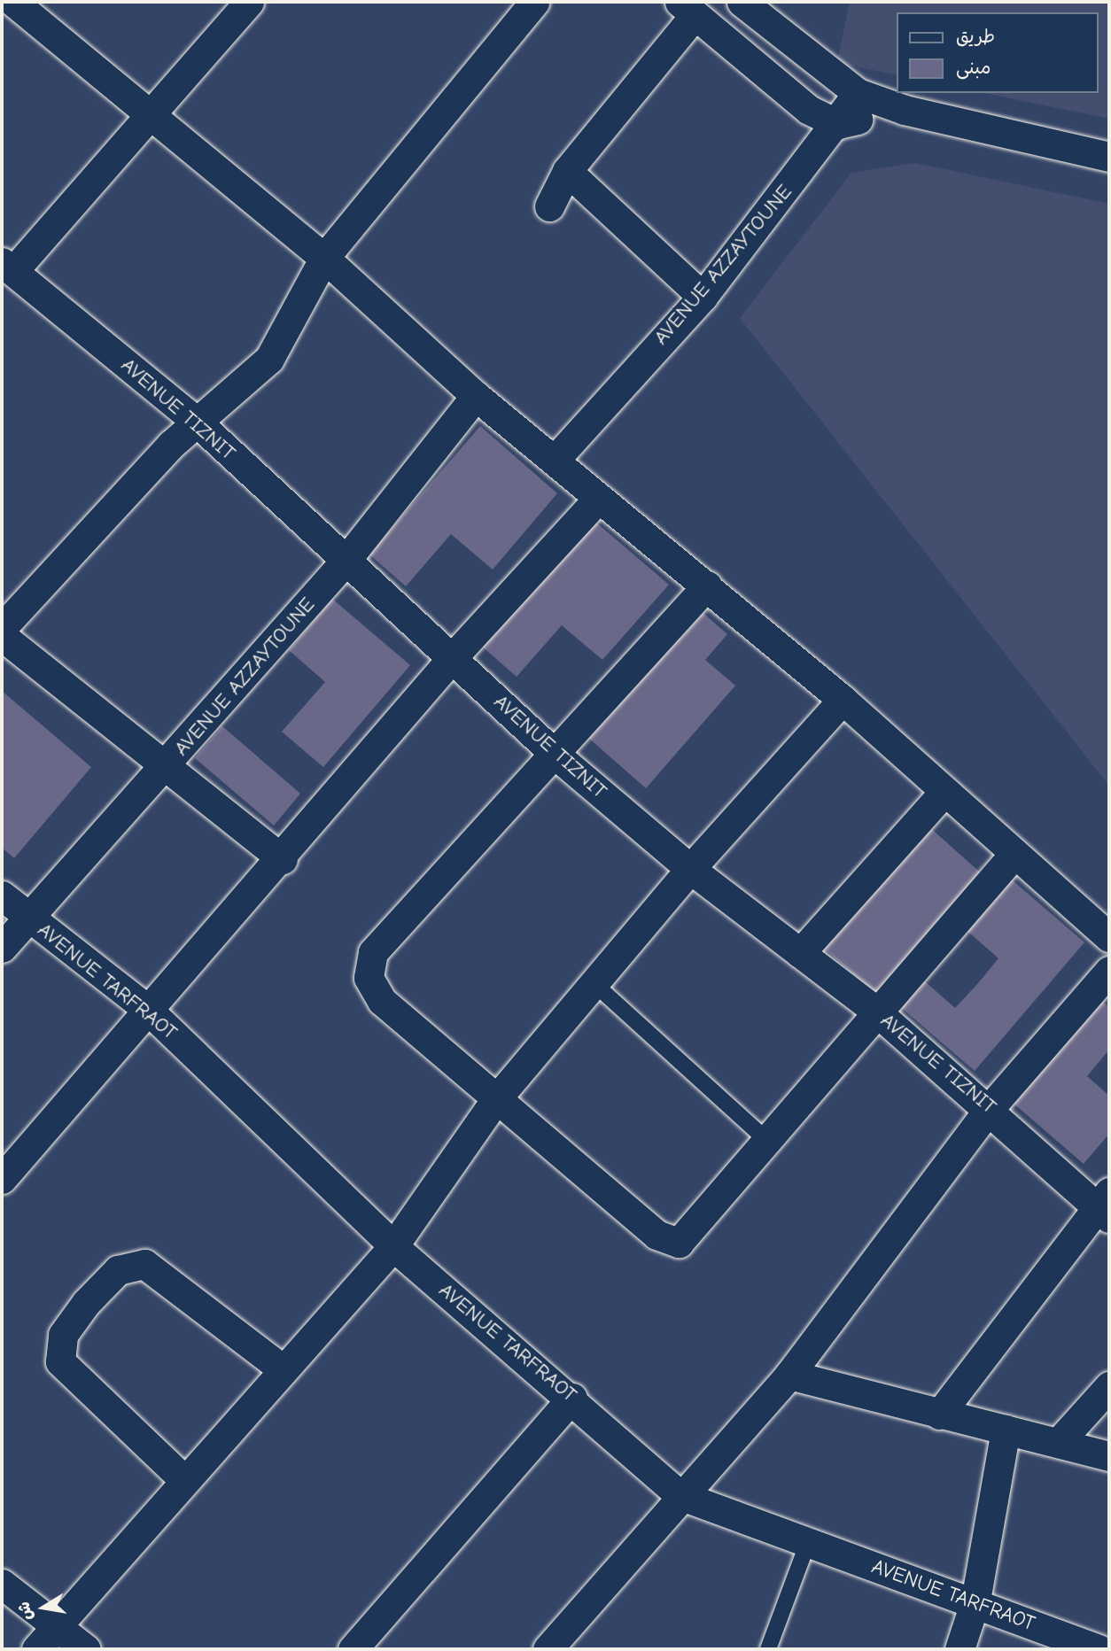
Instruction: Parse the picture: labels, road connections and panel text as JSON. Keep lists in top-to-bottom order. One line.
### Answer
{"streets":{"street":["AVENUE AZZAYTOUNE","AVENUE TIZNIT","AVENUE TARFRAOT"]},"crossings":[["AVENUE AZZAYTOUNE","AVENUE TIZNIT"],["AVENUE AZZAYTOUNE","AVENUE TARFRAOT"]],"legend":["طريق","مبنى"],"north":"left"}
